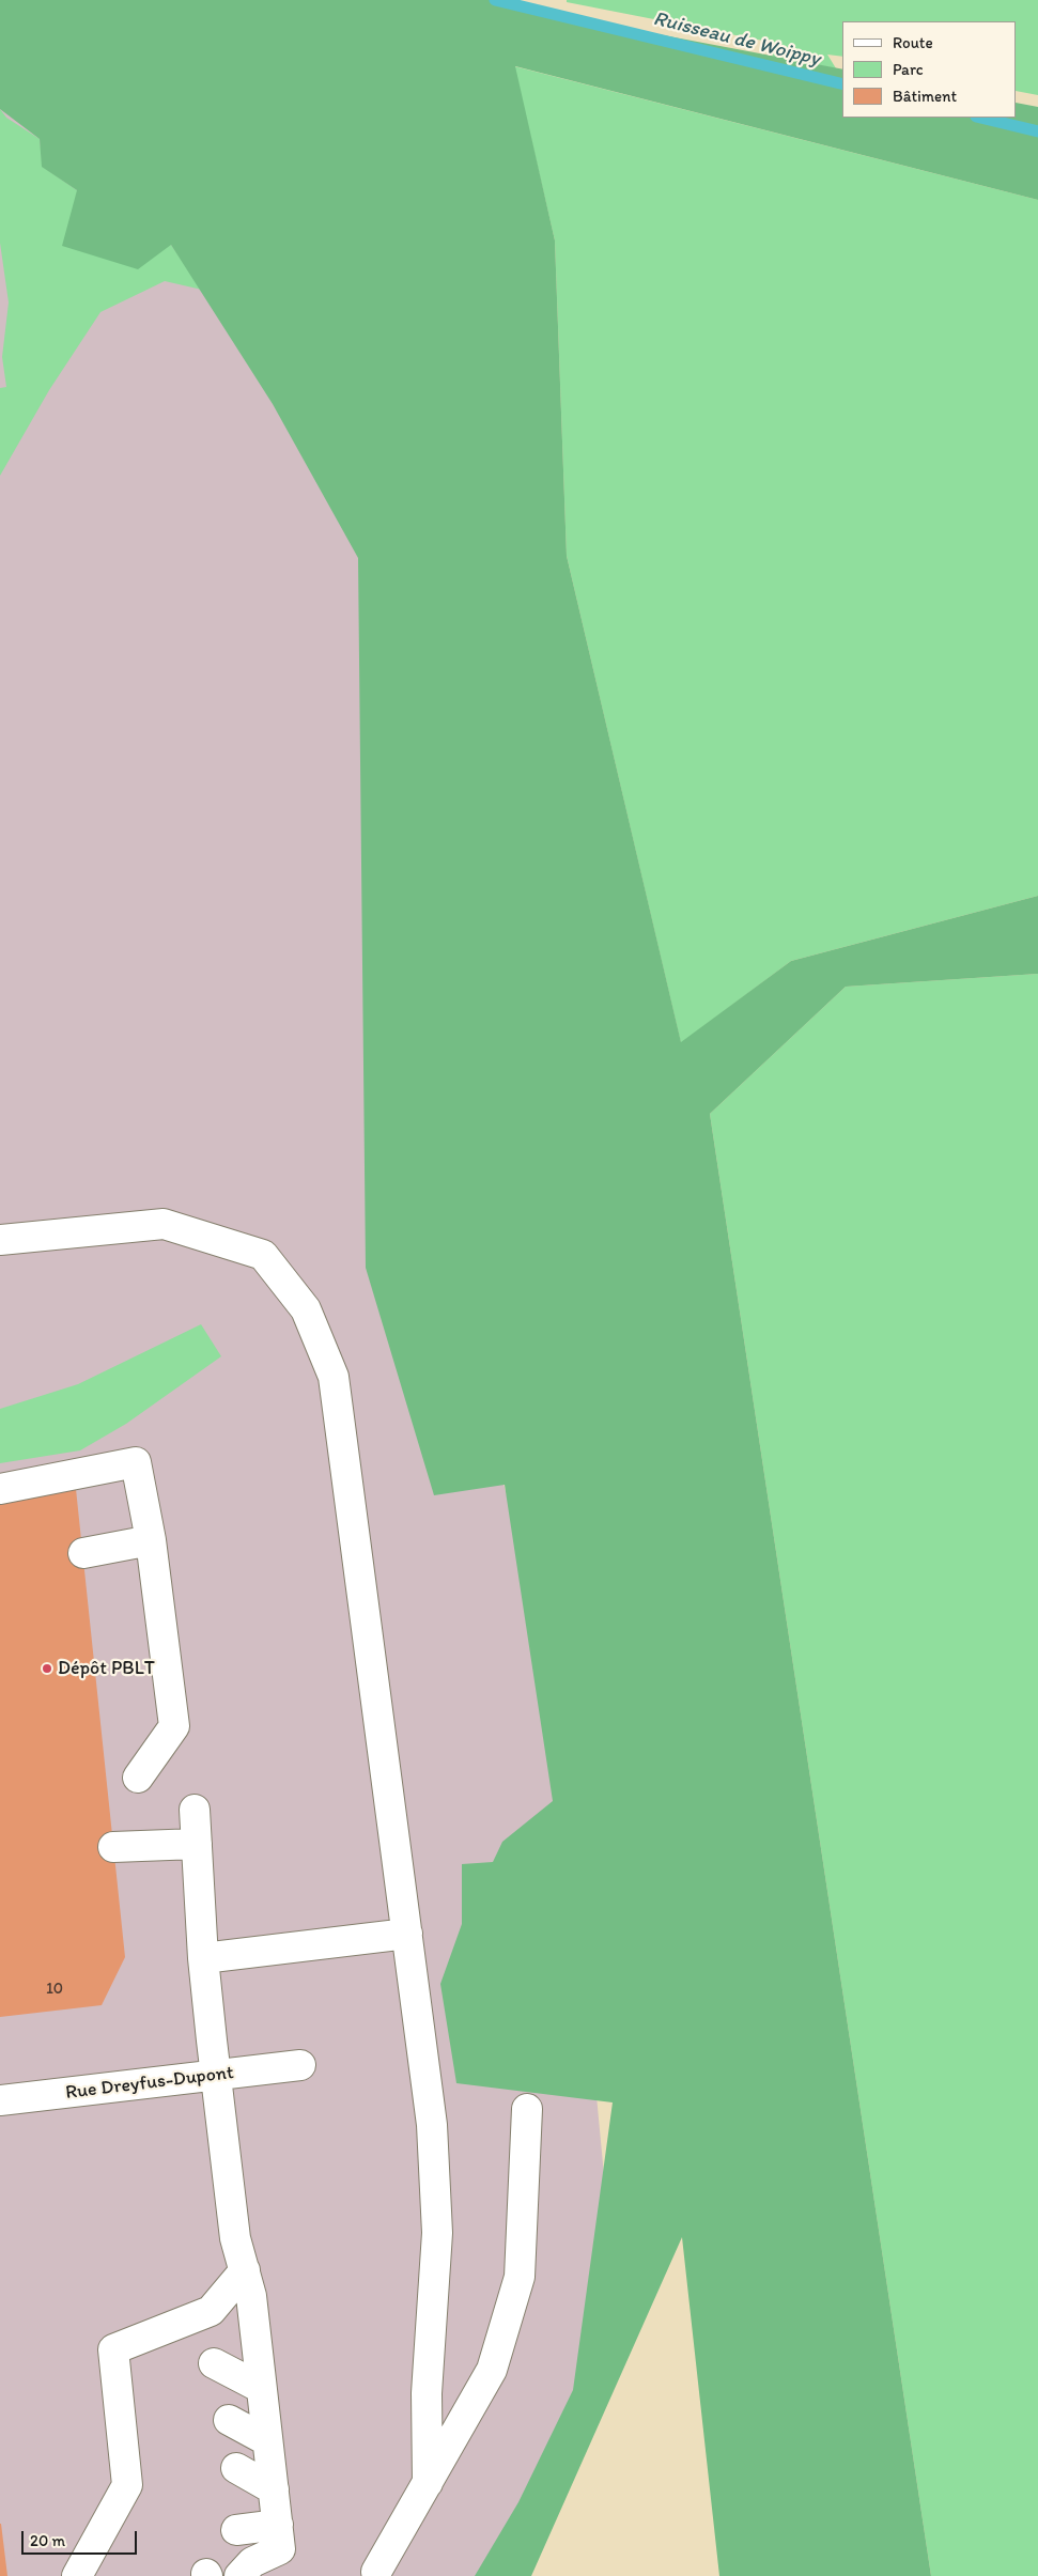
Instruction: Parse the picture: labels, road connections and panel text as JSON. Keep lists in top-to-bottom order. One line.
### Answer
{"streets":{"street":["Rue Dreyfus-Dupont"]},"water":["Ruisseau de Woippy"],"places":["Dépôt PBLT"],"house_numbers":["10"],"legend":["Route","Parc","Bâtiment"],"scale_bar":"20 m"}
